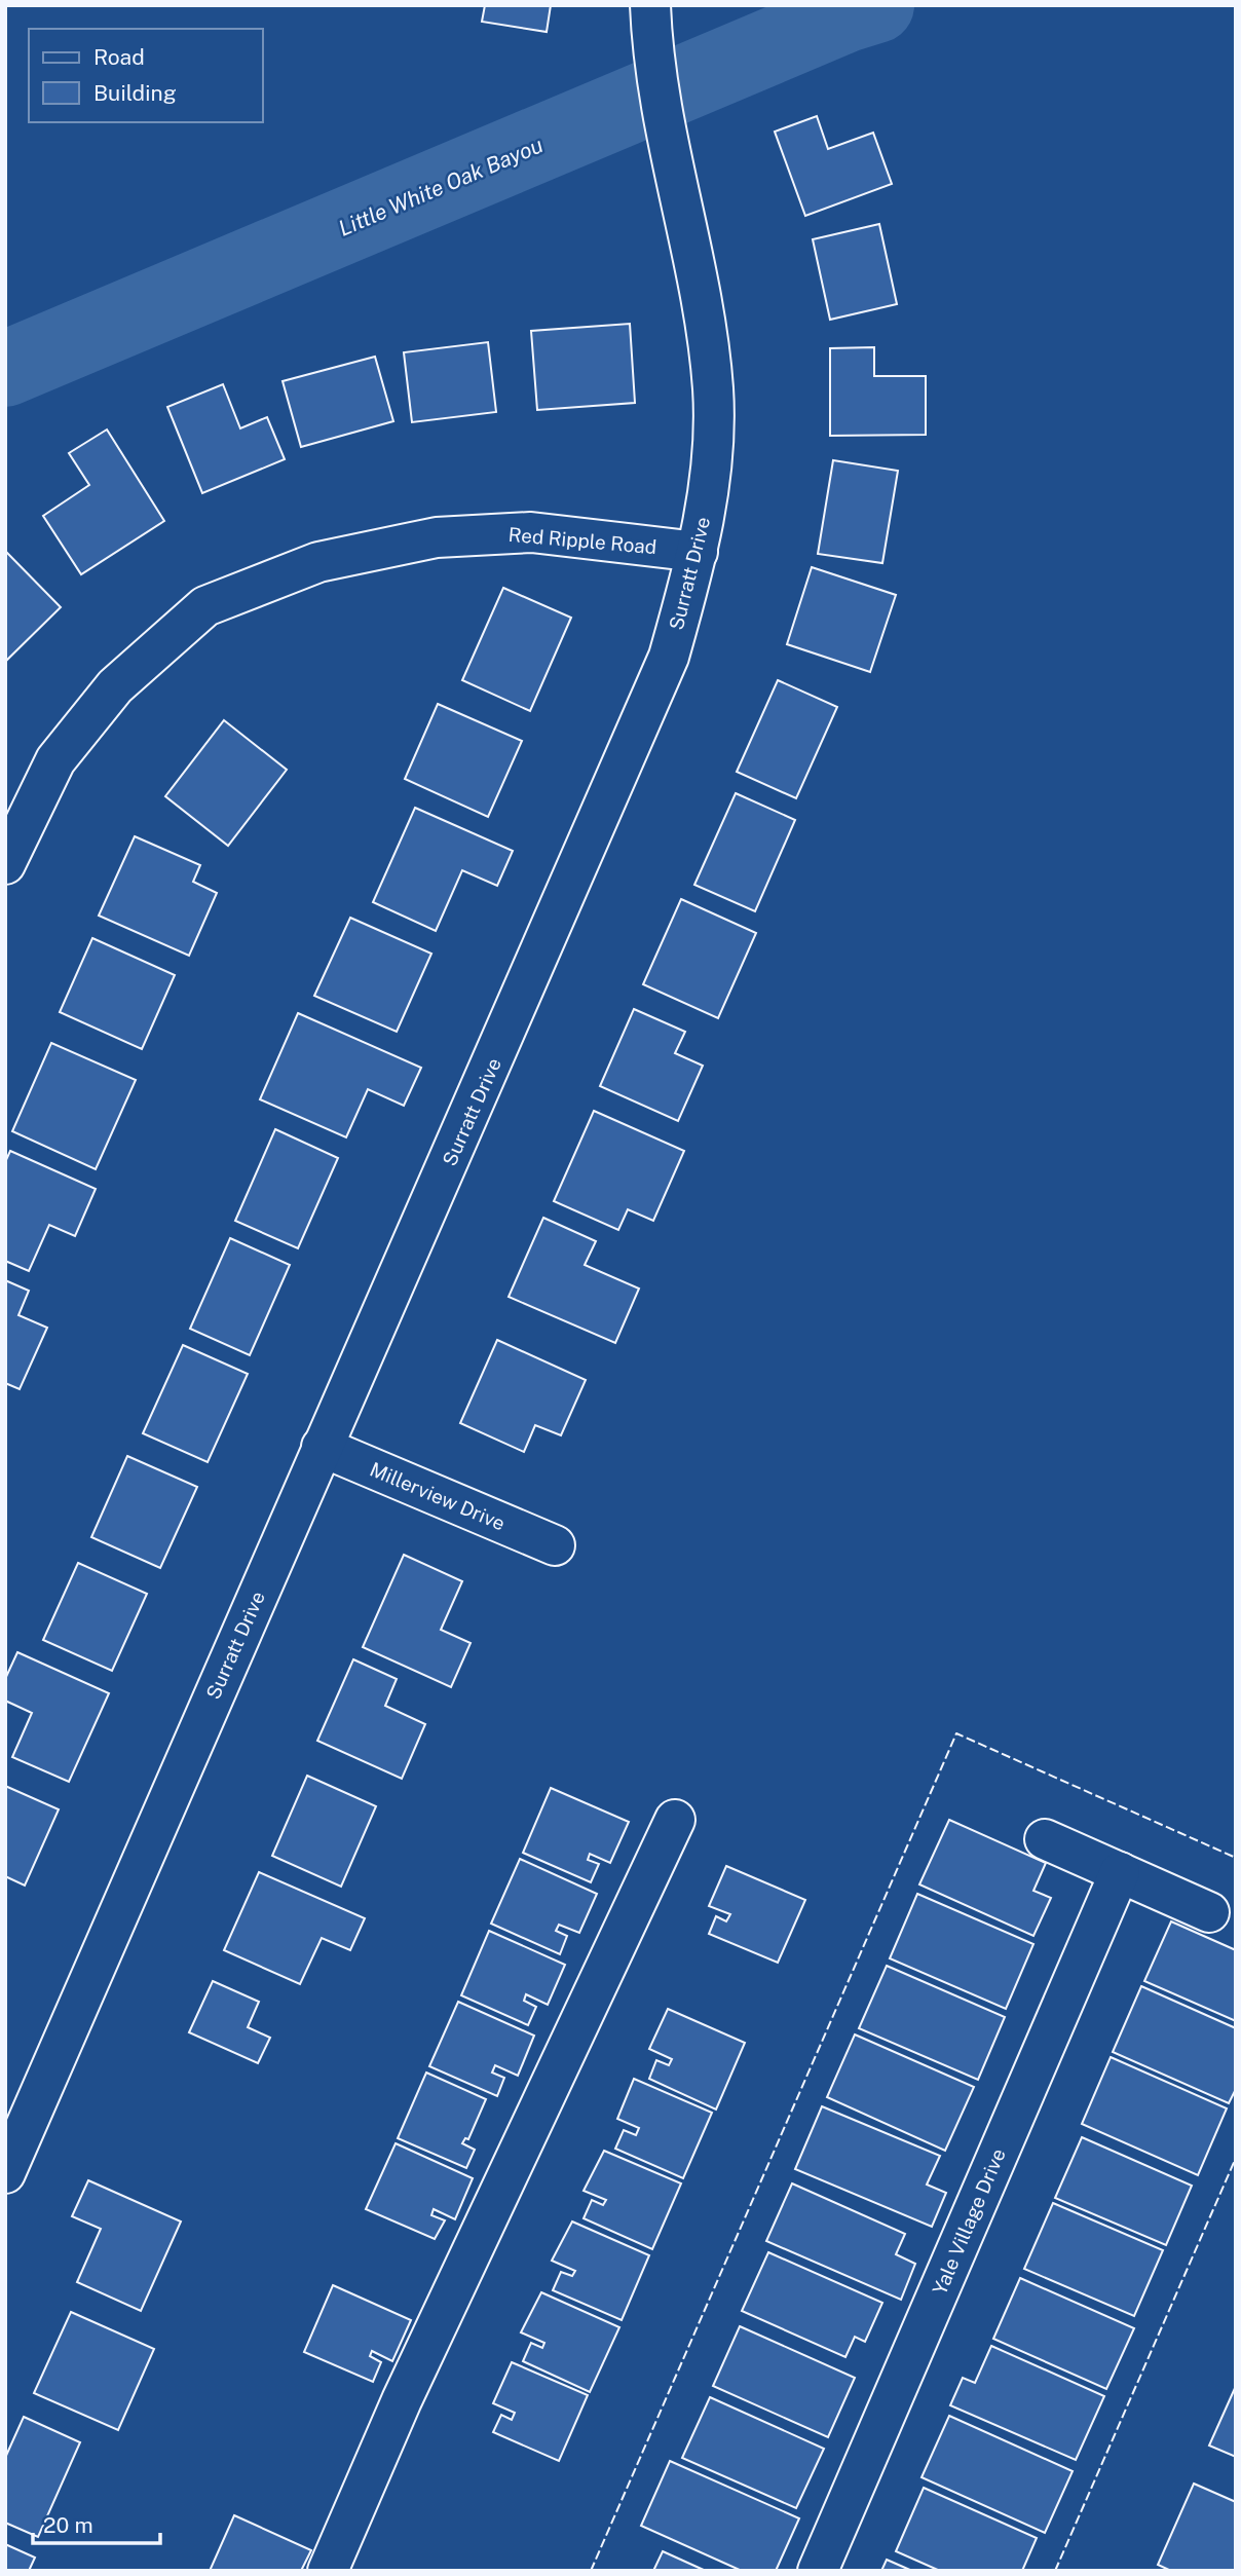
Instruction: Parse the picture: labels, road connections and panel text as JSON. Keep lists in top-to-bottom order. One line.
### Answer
{"streets":{"street":["Red Ripple Road","Surratt Drive","Millerview Drive","Yale Village Drive"]},"crossings":[["Red Ripple Road","Surratt Drive"],["Surratt Drive","Millerview Drive"]],"water":["Little White Oak Bayou"],"legend":["Road","Building"],"scale_bar":"20 m"}
